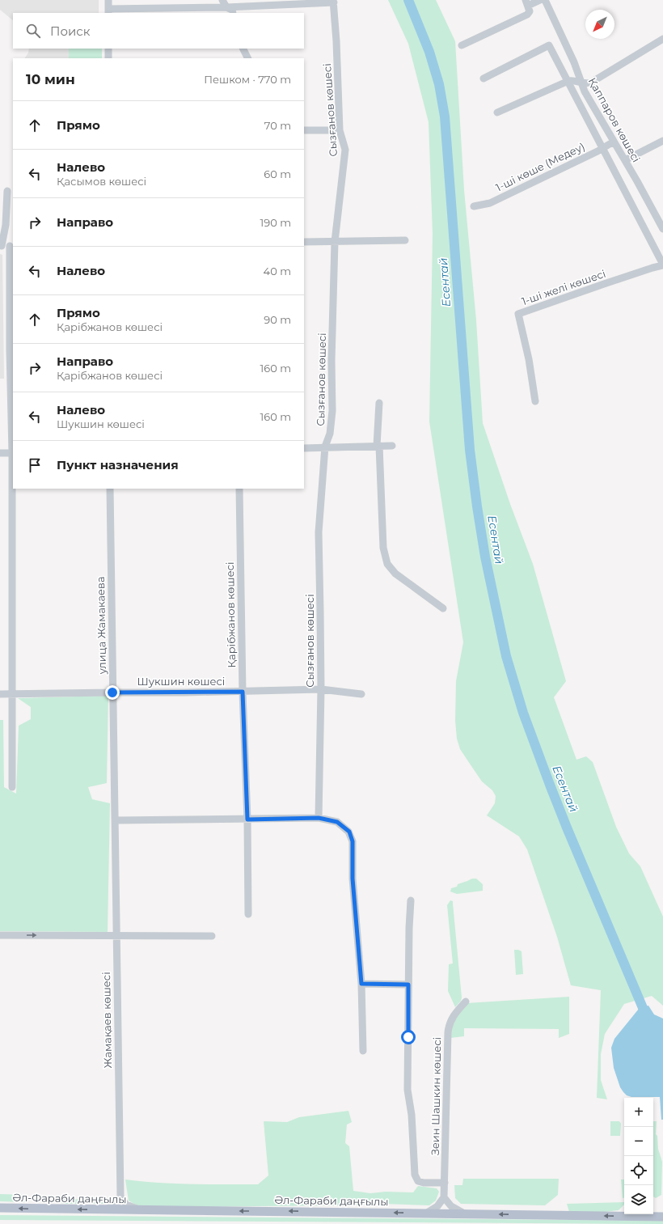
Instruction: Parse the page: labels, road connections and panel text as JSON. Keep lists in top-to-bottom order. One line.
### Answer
{"streets":{"main road":["Әл-Фараби даңғылы"],"street":["Сызғанов көшесі","Қаппаров көшесі","1-ші көше (Медеу)","1-ші желі көшесі","Қарібжанов көшесі","улица Жамакаева","Шукшин көшесі","Жамақаев көшесі","Зеин Шашкин көшесі"]},"crossings":[["Сызғанов көшесі","Шукшин көшесі"],["Қаппаров көшесі","1-ші көше (Медеу)"],["Қаппаров көшесі","1-ші желі көшесі"],["Қарібжанов көшесі","Шукшин көшесі"],["улица Жамакаева","Шукшин көшесі"],["улица Жамакаева","Жамақаев көшесі"]],"one_way":["Әл-Фараби даңғылы"],"water":["Есентай"],"north":"bottom left","page":{"search":"Поиск","heading":["10 мин","Пешком · 770 m"],"list":[["Прямо","70 m"],["Налево","Қасымов көшесі","60 m"],["Направо","190 m"],["Налево","40 m"],["Прямо","Қарібжанов көшесі","90 m"],["Направо","Қарібжанов көшесі","160 m"],["Налево","Шукшин көшесі","160 m"],"Пункт назначения"],"map_buttons":["+","−"]}}
